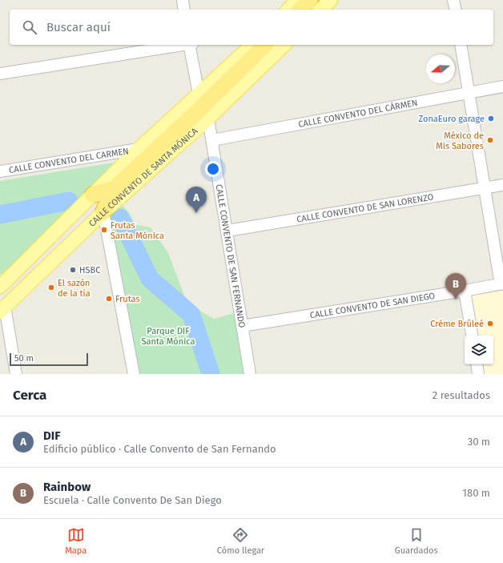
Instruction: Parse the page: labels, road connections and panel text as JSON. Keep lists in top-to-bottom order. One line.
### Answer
{"streets":{"main road":["CALLE CONVENTO DE SANTA MÓNICA"],"street":["CALLE CONVENTO DEL CÁRMEN","CALLE CONVENTO DEL CARMEN","CALLE CONVENTO DE SAN LORENZO","CALLE CONVENTO DE SAN FERNANDO","CALLE CONVENTO DE SAN DIEGO"]},"crossings":[["CALLE CONVENTO DEL CÁRMEN","CALLE CONVENTO DE SAN FERNANDO"],["CALLE CONVENTO DEL CARMEN","CALLE CONVENTO DE SANTA MÓNICA"],["CALLE CONVENTO DE SANTA MÓNICA","CALLE CONVENTO DE SAN FERNANDO"],["CALLE CONVENTO DE SAN LORENZO","CALLE CONVENTO DE SAN FERNANDO"],["CALLE CONVENTO DE SAN FERNANDO","CALLE CONVENTO DE SAN DIEGO"]],"parks":["Parque DIF Santa Mónica"],"places":["ZonaEuro garage","México de Mis Sabores","Frutas Santa Mónica","HSBC","El sazón de la tía","Frutas","Créme Brûleé"],"scale_bar":"50 m","north":"left","page":{"search":"Buscar aquí","pins":["A","B"],"scale":"50 m","heading":["Cerca","2 resultados"],"list":[{"mark":"A","name":"DIF","note":"Edificio público · Calle Convento de San Fernando","value":"30 m"},{"mark":"B","name":"Rainbow","note":"Escuela · Calle Convento De San Diego","value":"180 m"}],"nav":["Mapa","Cómo llegar","Guardados"]}}
